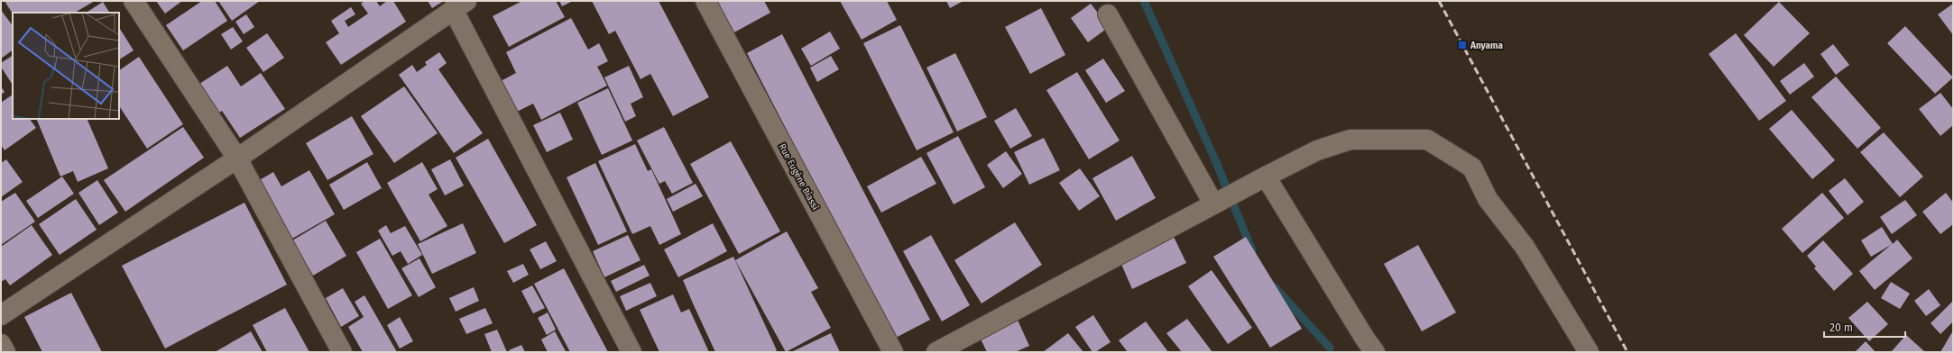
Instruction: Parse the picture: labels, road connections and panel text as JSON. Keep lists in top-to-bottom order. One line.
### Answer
{"streets":{"street":["Rue Eugène Biassi"]},"places":{"transit":["Anyama"]},"scale_bar":"20 m"}
